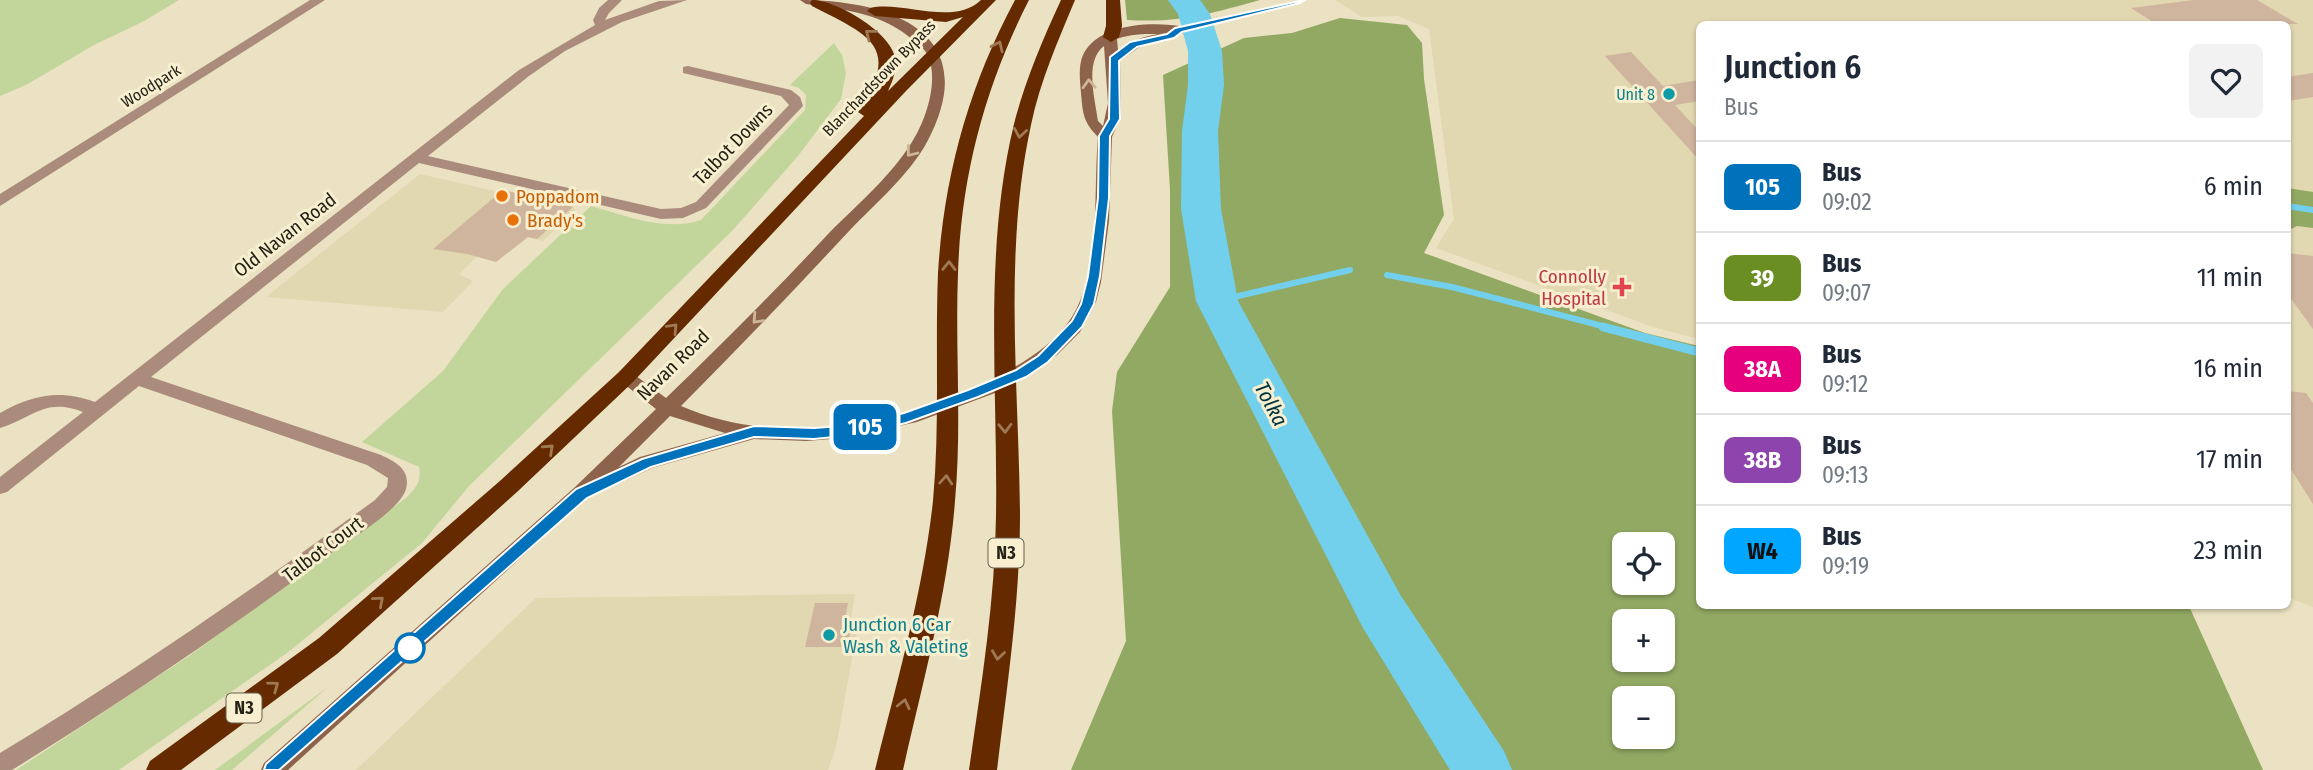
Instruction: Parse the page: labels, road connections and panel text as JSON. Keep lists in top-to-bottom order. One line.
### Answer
{"streets":{"highway":["Blanchardstown Bypass","Navan Road","N3"],"street":["Woodpark","Talbot Downs","Old Navan Road","Talbot Court"]},"crossings":[["Blanchardstown Bypass","Navan Road"],["Talbot Downs","Old Navan Road"],["Old Navan Road","Talbot Court"]],"water":["Tolka"],"places":{"other":["Unit 8","Poppadom","Brady's","Junction 6 Car Wash & Valeting"],"health":["Connolly Hospital"]},"lines":["bus line 105"],"page":{"on_map":"105","heading":["Junction 6","Bus"],"list":[{"mark":"105","name":"Bus","note":"09:02","value":"6 min"},{"mark":"39","name":"Bus","note":"09:07","value":"11 min"},{"mark":"38A","name":"Bus","note":"09:12","value":"16 min"},{"mark":"38B","name":"Bus","note":"09:13","value":"17 min"},{"mark":"W4","name":"Bus","note":"09:19","value":"23 min"}],"map_buttons":["+","−"]}}
